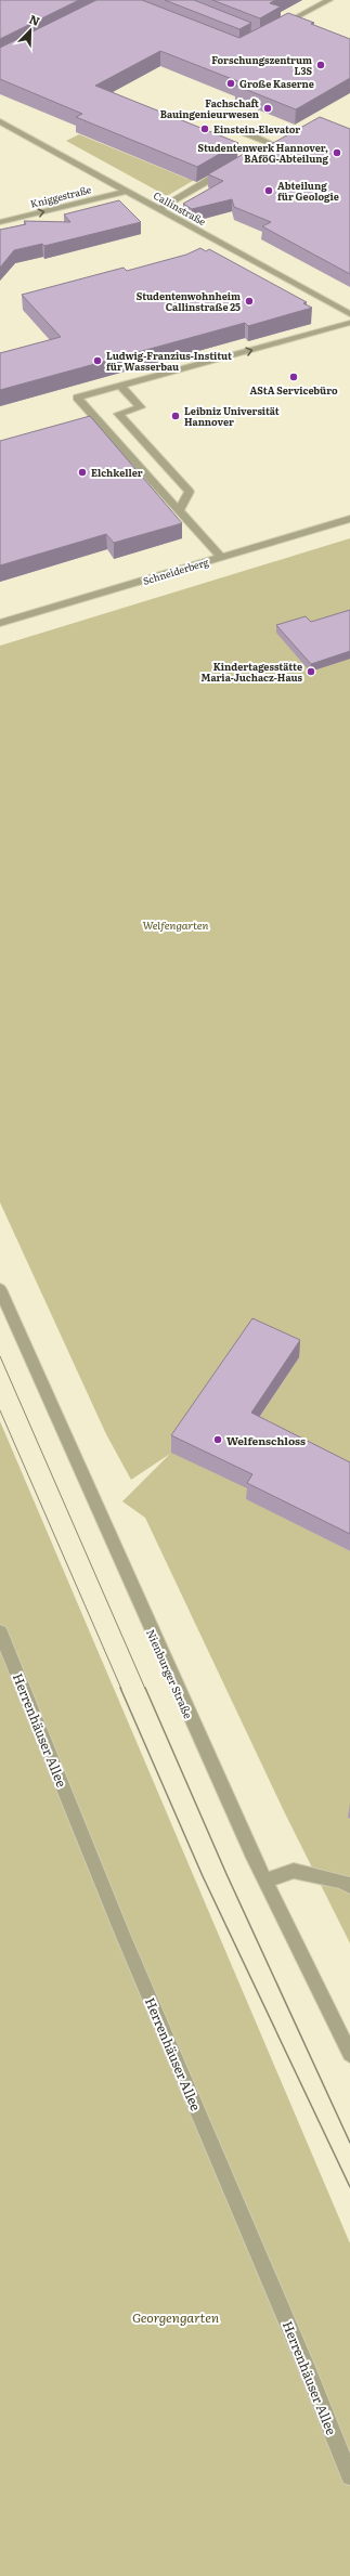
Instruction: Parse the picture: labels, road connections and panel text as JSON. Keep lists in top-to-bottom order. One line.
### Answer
{"streets":{"street":["Kniggestraße","Callinstraße","Schneiderberg","Nienburger Straße","Herrenhäuser Allee"]},"crossings":[["Kniggestraße","Callinstraße"]],"one_way":["Kniggestraße"],"parks":["Welfengarten","Georgengarten"],"places":["Forschungszentrum L3S","Große Kaserne","Fachschaft Bauingenieurwesen","Einstein-Elevator","Studentenwerk Hannover, BAföG-Abteilung","Abteilung für Geologie","Studentenwohnheim Callinstraße 25","Ludwig-Franzius-Institut für Wasserbau","AStA Servicebüro","Leibniz Universität Hannover","Elchkeller","Kindertagesstätte Maria-Juchacz-Haus","Welfenschloss"],"north":"top right"}
